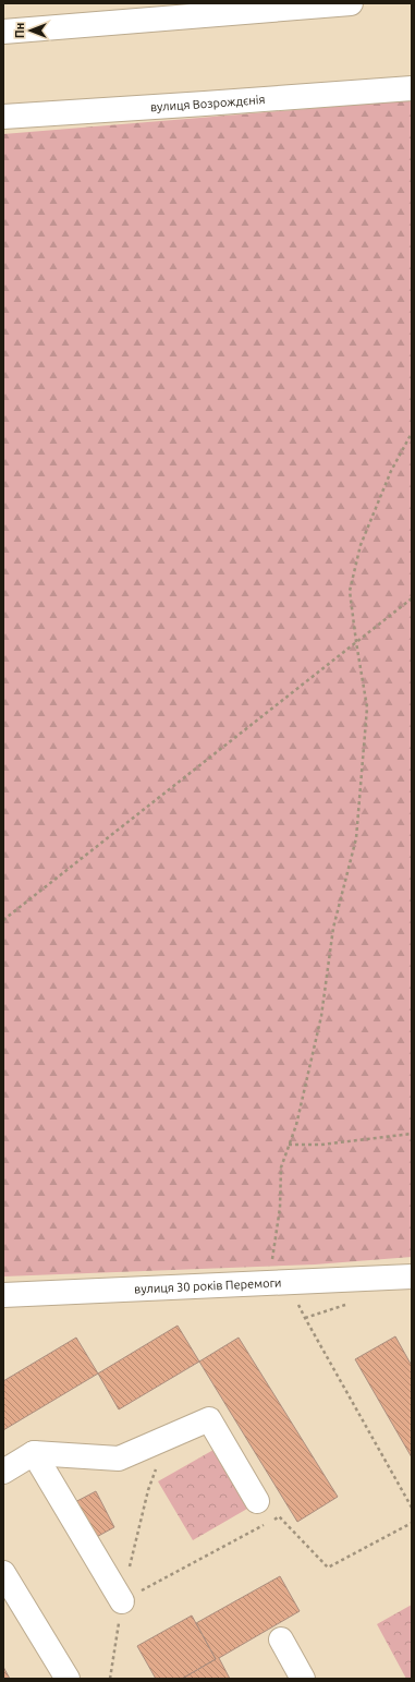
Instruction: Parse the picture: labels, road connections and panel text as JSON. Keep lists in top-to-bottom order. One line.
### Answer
{"streets":{"street":["вулиця Возрождєнія","вулиця 30 років Перемоги"]},"north":"left"}
